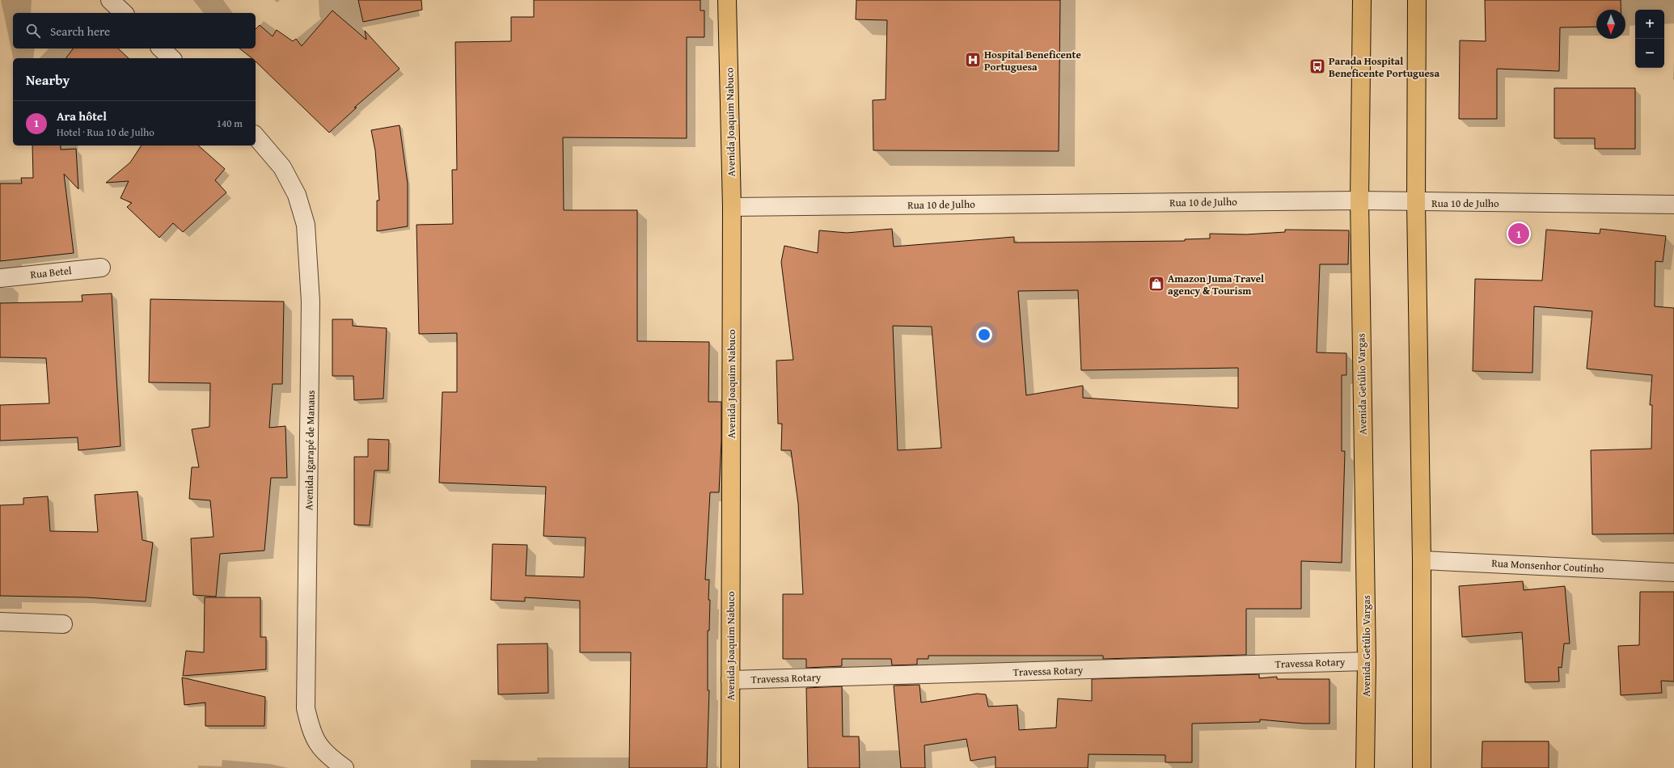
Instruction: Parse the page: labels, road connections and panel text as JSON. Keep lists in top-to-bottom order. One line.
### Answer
{"streets":{"main road":["Avenida Joaquim Nabuco","Avenida Getúlio Vargas"],"street":["Rua 10 de Julho","Rua Betel","Avenida Igarapé de Manaus","Rua Monsenhor Coutinho","Travessa Rotary"]},"crossings":[["Avenida Joaquim Nabuco","Rua 10 de Julho"],["Avenida Joaquim Nabuco","Travessa Rotary"],["Rua 10 de Julho","Avenida Getúlio Vargas"],["Avenida Getúlio Vargas","Travessa Rotary"]],"places":{"hospital":["Hospital Beneficente Portuguesa"],"bus stop":["Parada Hospital Beneficente Portuguesa"],"shop":["Amazon Juma Travel agency & Tourism"]},"north":"bottom","page":{"map_buttons":["+","−"],"search":"Search here","heading":"Nearby","list":[{"mark":"1","name":"Ara hôtel","note":"Hotel · Rua 10 de Julho","value":"140 m"}],"pins":"1"}}
